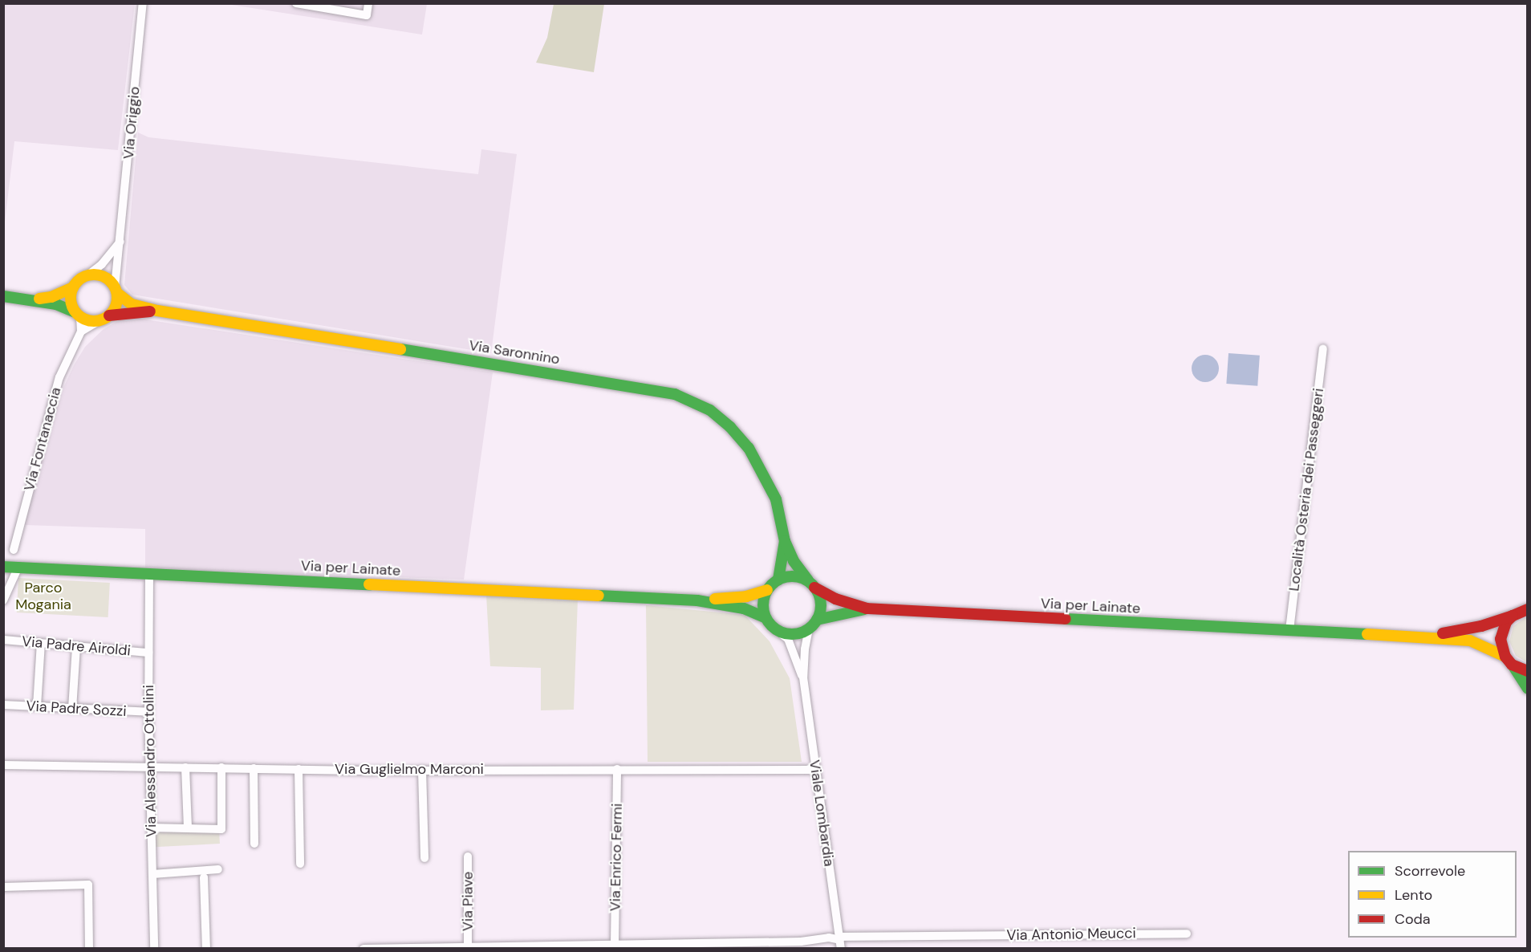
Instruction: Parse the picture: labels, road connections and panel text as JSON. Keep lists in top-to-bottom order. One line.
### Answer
{"streets":{"main road":["Via Saronnino","Via per Lainate"],"street":["Via Origgio","Via Fontanaccia","Località Osteria dei Passeggeri","Via Padre Airoldi","Via Padre Sozzi","Via Alessandro Ottolini","Via Guglielmo Marconi","Viale Lombardia","Via Enrico Fermi","Via Piave","Via Antonio Meucci"]},"crossings":[["Via Origgio","Via Saronnino"],["Via Origgio","Via Fontanaccia"],["Via Saronnino","Via Fontanaccia"],["Via Saronnino","Via per Lainate"],["Via Saronnino","Viale Lombardia"],["Località Osteria dei Passeggeri","Via per Lainate"],["Via per Lainate","Via Alessandro Ottolini"],["Via per Lainate","Viale Lombardia"],["Via Padre Airoldi","Via Alessandro Ottolini"],["Via Padre Sozzi","Via Alessandro Ottolini"],["Via Alessandro Ottolini","Via Guglielmo Marconi"],["Via Guglielmo Marconi","Viale Lombardia"],["Via Guglielmo Marconi","Via Enrico Fermi"],["Viale Lombardia","Via Antonio Meucci"],["Via Enrico Fermi","Via Antonio Meucci"],["Via Piave","Via Antonio Meucci"]],"parks":["Parco Mogania"],"legend":["Scorrevole","Lento","Coda"]}
